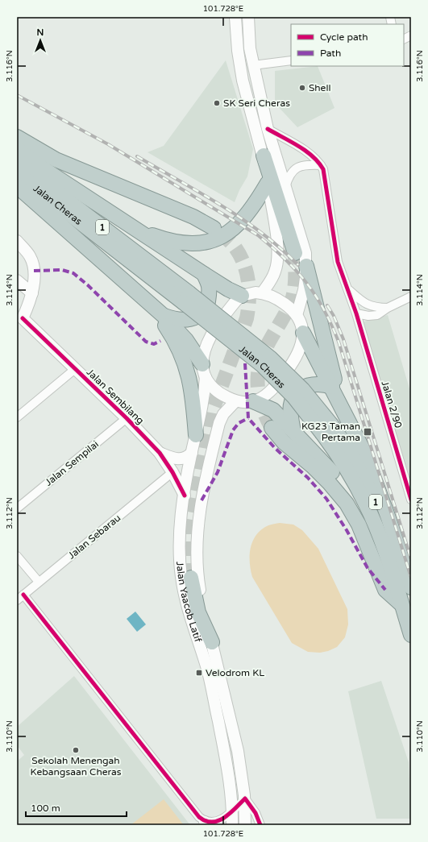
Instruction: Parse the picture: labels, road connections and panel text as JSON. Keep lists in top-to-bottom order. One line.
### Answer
{"streets":{"highway":["Jalan Cheras","1"],"main road":["Jalan Sembilang","Jalan Yaacob Latif"],"street":["Jalan 2/90","Jalan Sempilai","Jalan Sebarau"]},"crossings":[["Jalan Sembilang","Jalan Sempilai"],["Jalan Sembilang","Jalan Sebarau"],["Jalan Sembilang","Jalan Yaacob Latif"]],"places":{"other":["Shell","SK Seri Cheras","Sekolah Menengah Kebangsaan Cheras"],"transit":["KG23 Taman Pertama","Velodrom KL"]},"legend":["Cycle path","Path"],"scale_bar":"100 m","north":"top","coordinates":["101.728°E","3.116°N","3.114°N","3.112°N","3.110°N"]}
